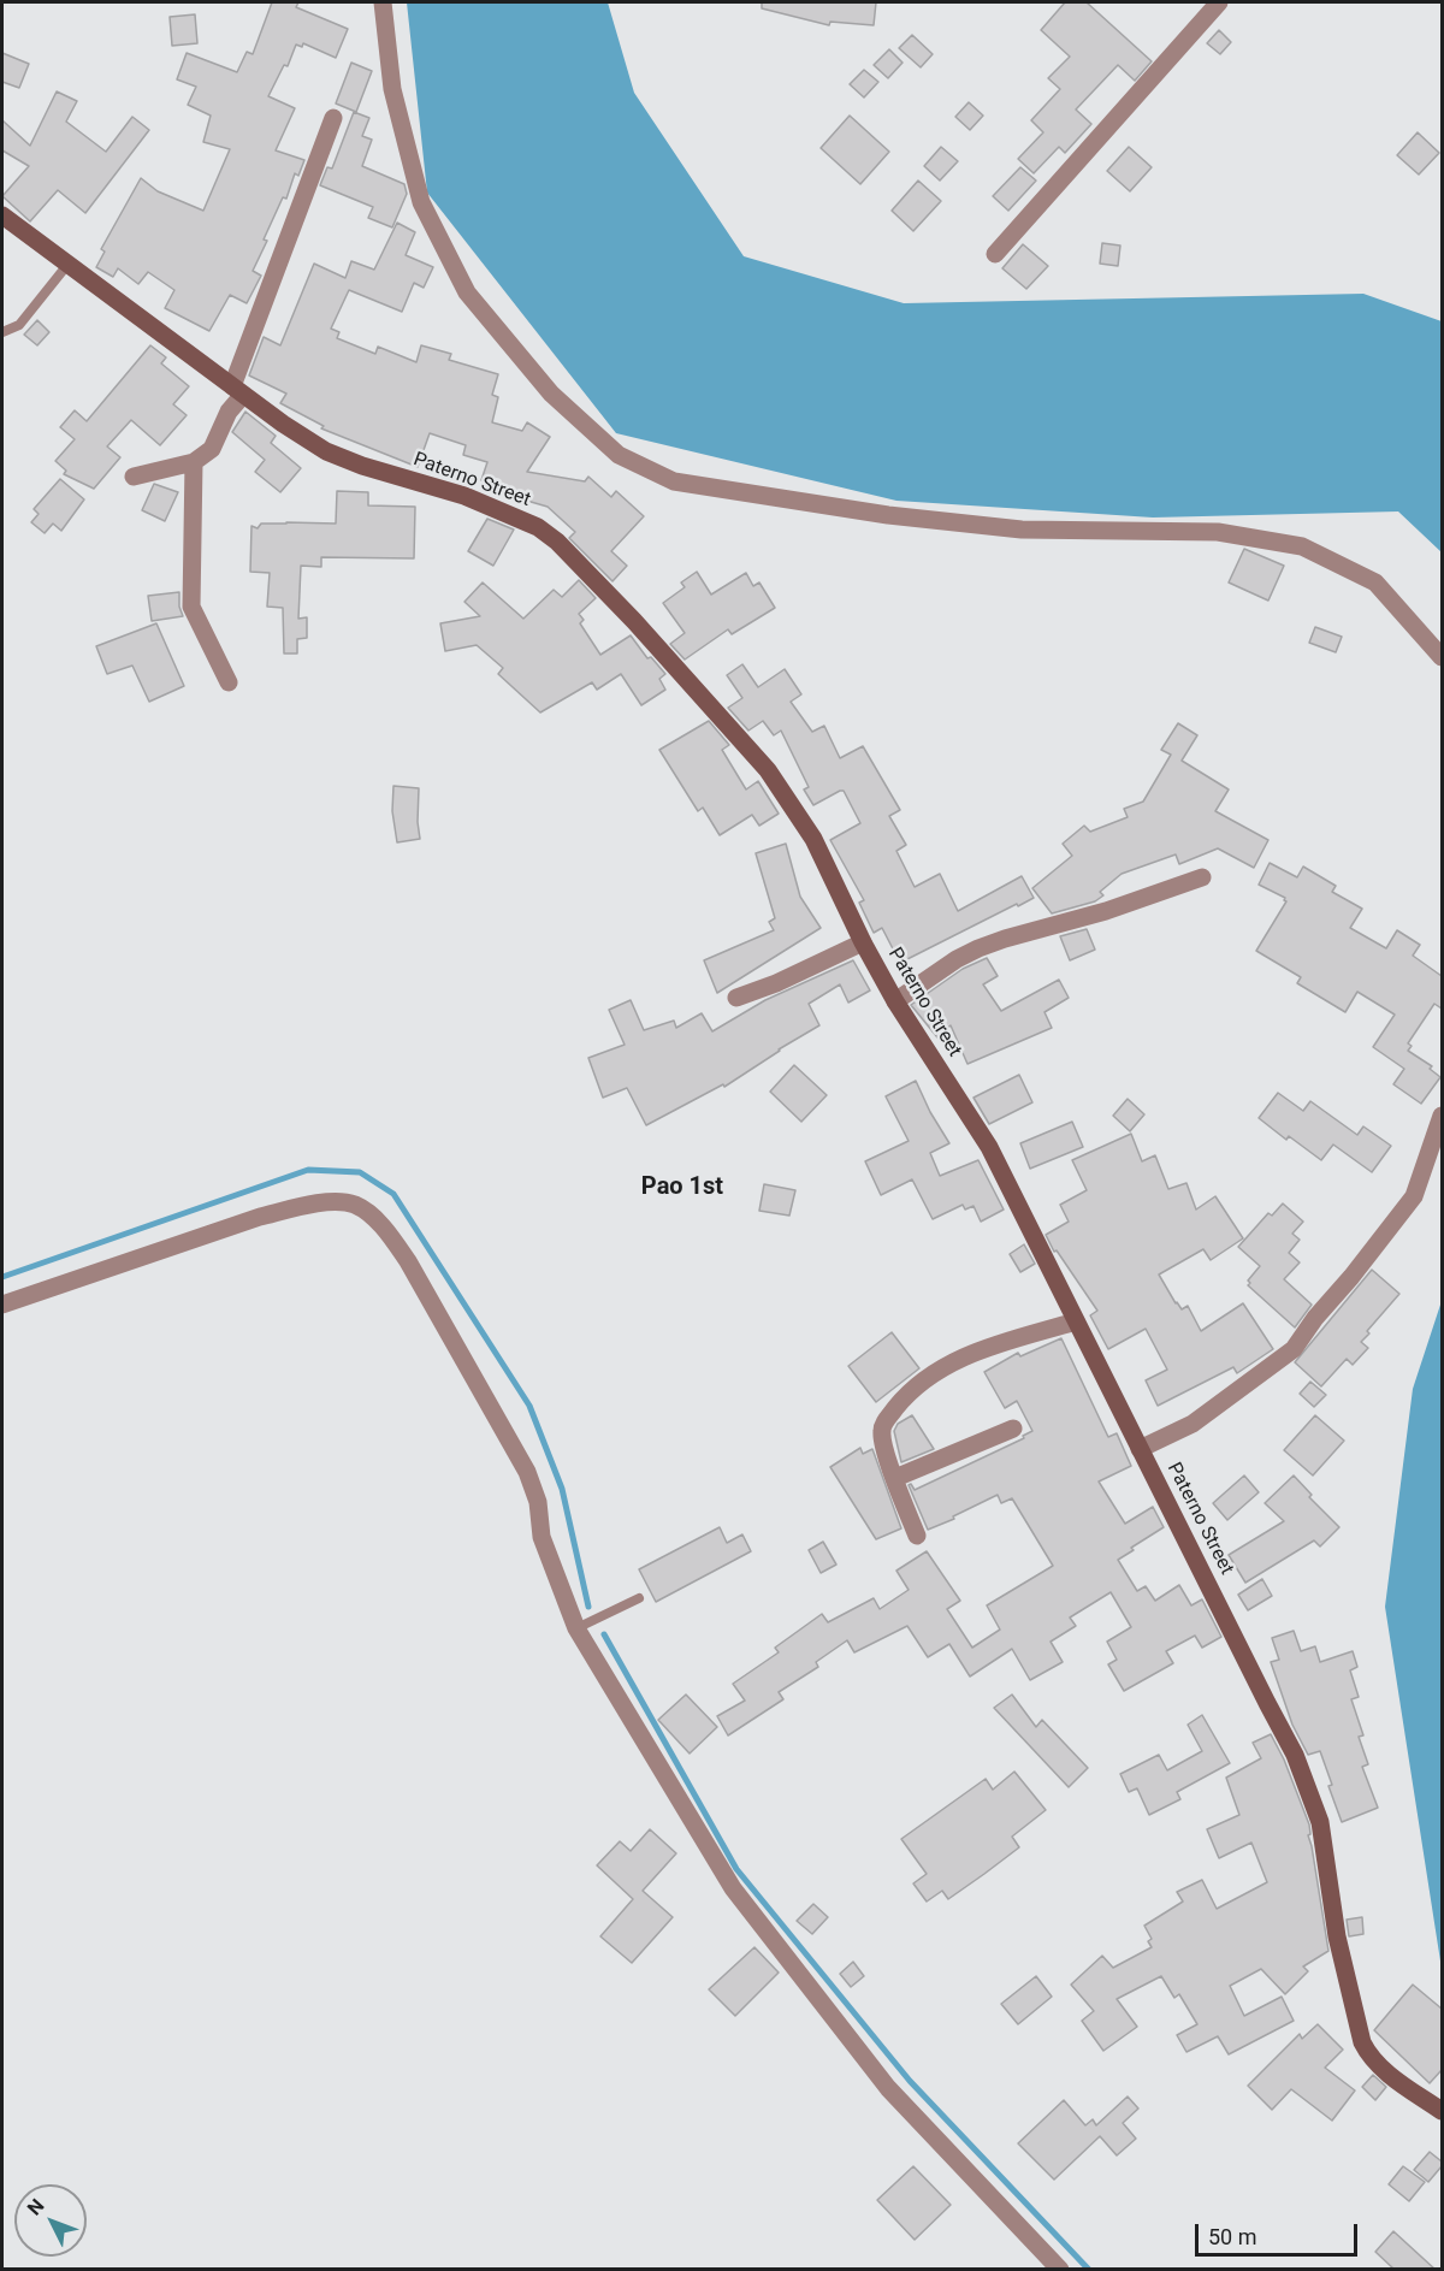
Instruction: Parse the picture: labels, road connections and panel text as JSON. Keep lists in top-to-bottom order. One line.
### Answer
{"streets":{"street":["Paterno Street"]},"districts":["Pao 1st"],"scale_bar":"50 m","north":"top left"}
